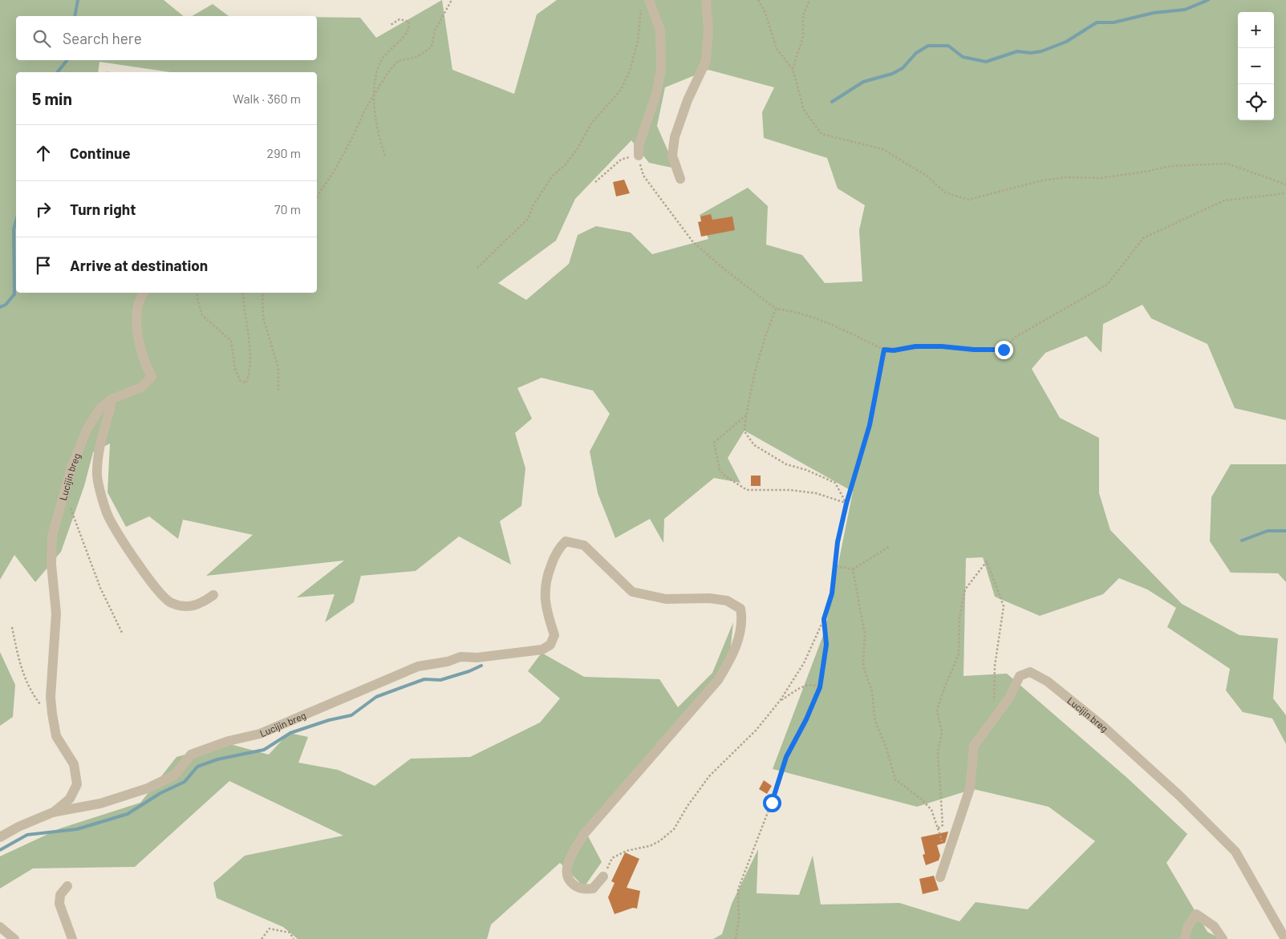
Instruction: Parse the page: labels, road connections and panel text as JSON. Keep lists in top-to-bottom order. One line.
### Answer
{"streets":{"street":["Lucijin breg"]},"page":{"map_buttons":["+","−"],"search":"Search here","heading":["5 min","Walk · 360 m"],"list":[["Continue","290 m"],["Turn right","70 m"],"Arrive at destination"]}}
